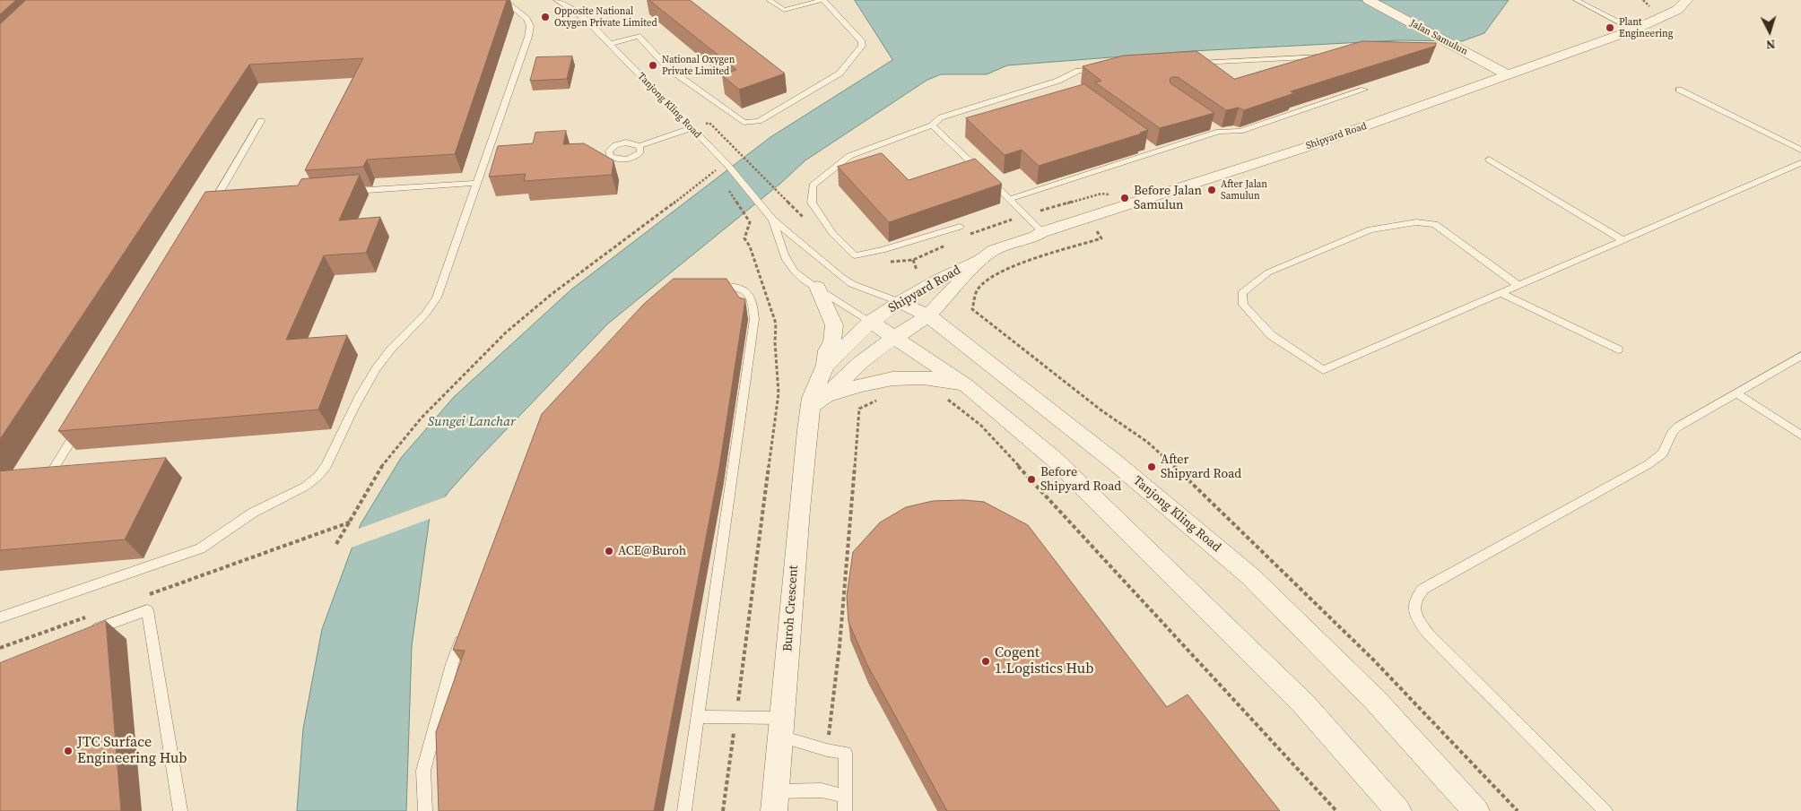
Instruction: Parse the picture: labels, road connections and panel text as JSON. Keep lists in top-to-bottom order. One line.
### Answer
{"streets":{"street":["Jalan Samulun","Tanjong Kling Road","Shipyard Road","Buroh Crescent"]},"crossings":[["Jalan Samulun","Shipyard Road"],["Tanjong Kling Road","Shipyard Road"],["Tanjong Kling Road","Buroh Crescent"],["Shipyard Road","Buroh Crescent"]],"water":["Sungei Lanchar"],"places":["Opposite National Oxygen Private Limited","Plant Engineering","National Oxygen Private Limited","After Jalan Samulun","Before Jalan Samulun","After Shipyard Road","Before Shipyard Road","ACE@Buroh","Cogent 1.Logistics Hub","JTC Surface Engineering Hub"],"north":"bottom"}
